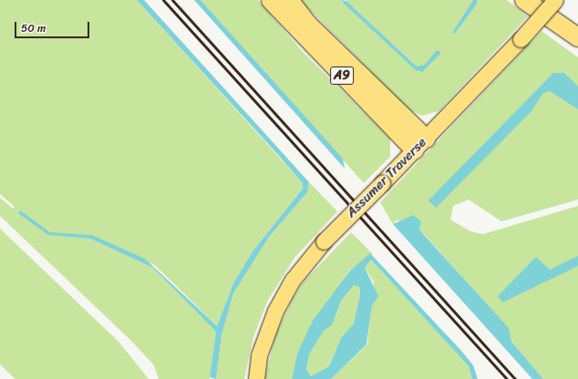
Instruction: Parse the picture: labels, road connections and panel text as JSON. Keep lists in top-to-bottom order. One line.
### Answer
{"streets":{"highway":["A9"],"main road":["Assumer Traverse"]},"crossings":[["A9","Assumer Traverse"]],"scale_bar":"50 m"}
